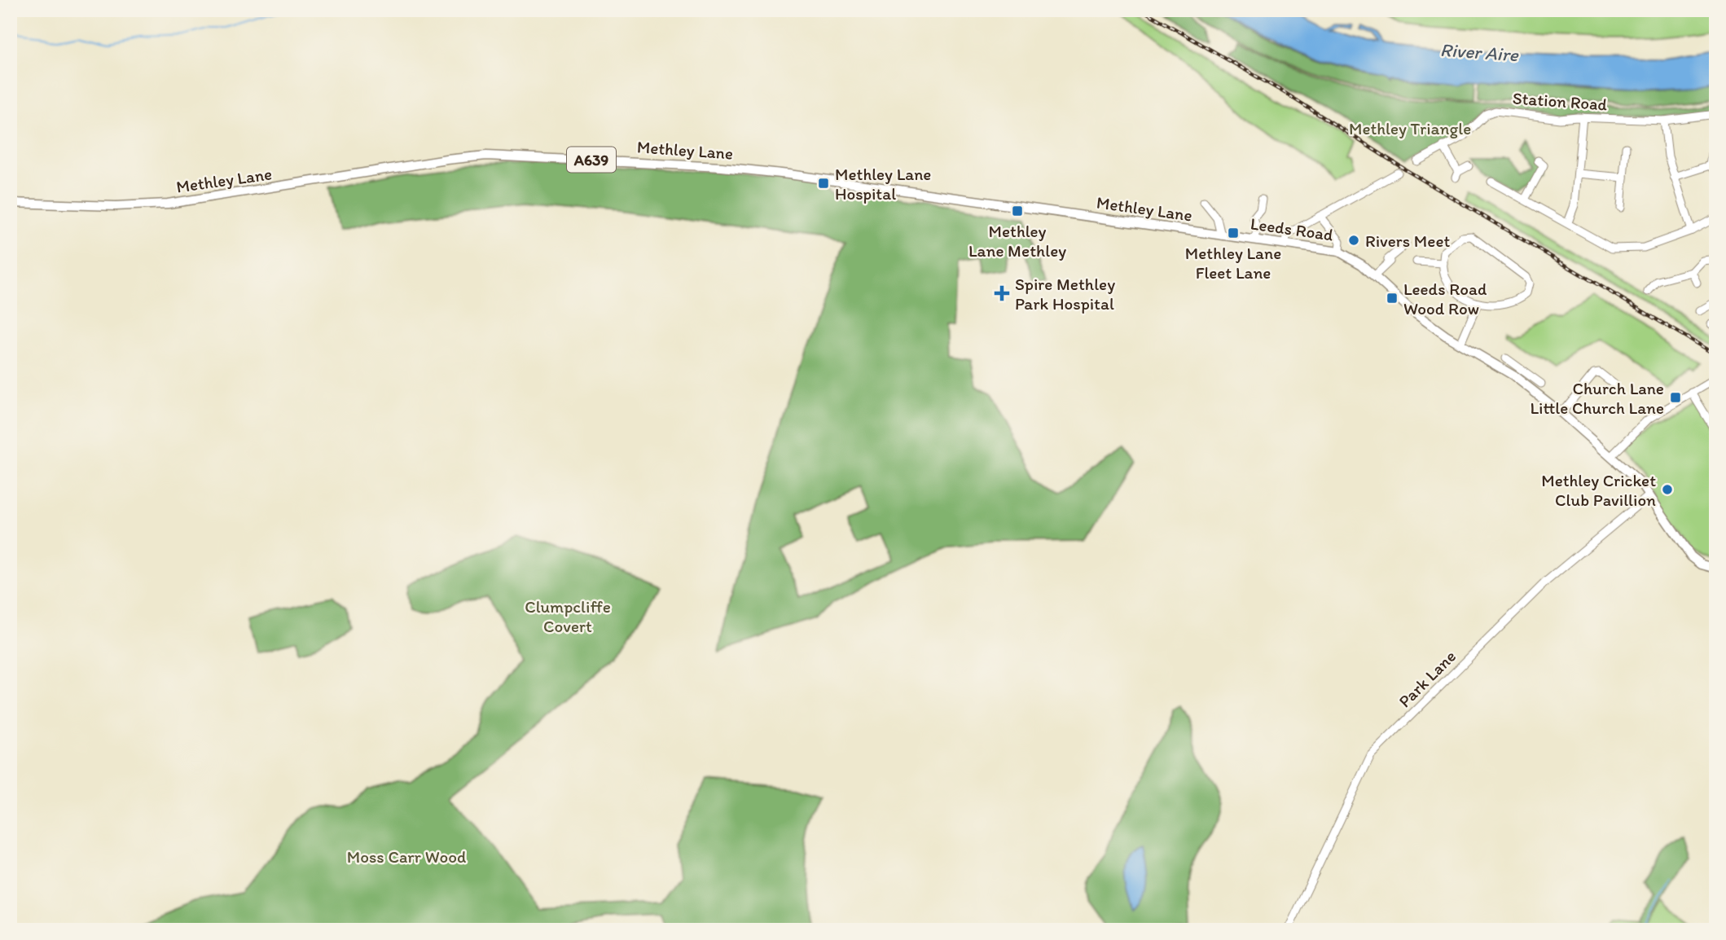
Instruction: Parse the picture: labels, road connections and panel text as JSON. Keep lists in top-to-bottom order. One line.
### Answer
{"streets":{"main road":["Methley Lane","A639","Leeds Road"],"street":["Station Road","Park Lane"]},"crossings":[["Methley Lane","Leeds Road"],["A639","Leeds Road"],["A639","Park Lane"]],"water":["River Aire"],"parks":["Methley Triangle","Clumpcliffe Covert","Moss Carr Wood"],"places":{"transit":["Methley Lane Hospital","Methley Lane Methley","Methley Lane Fleet Lane","Leeds Road Wood Row","Church Lane Little Church Lane"],"other":["Rivers Meet","Methley Cricket Club Pavillion"],"health":["Spire Methley Park Hospital"]}}
